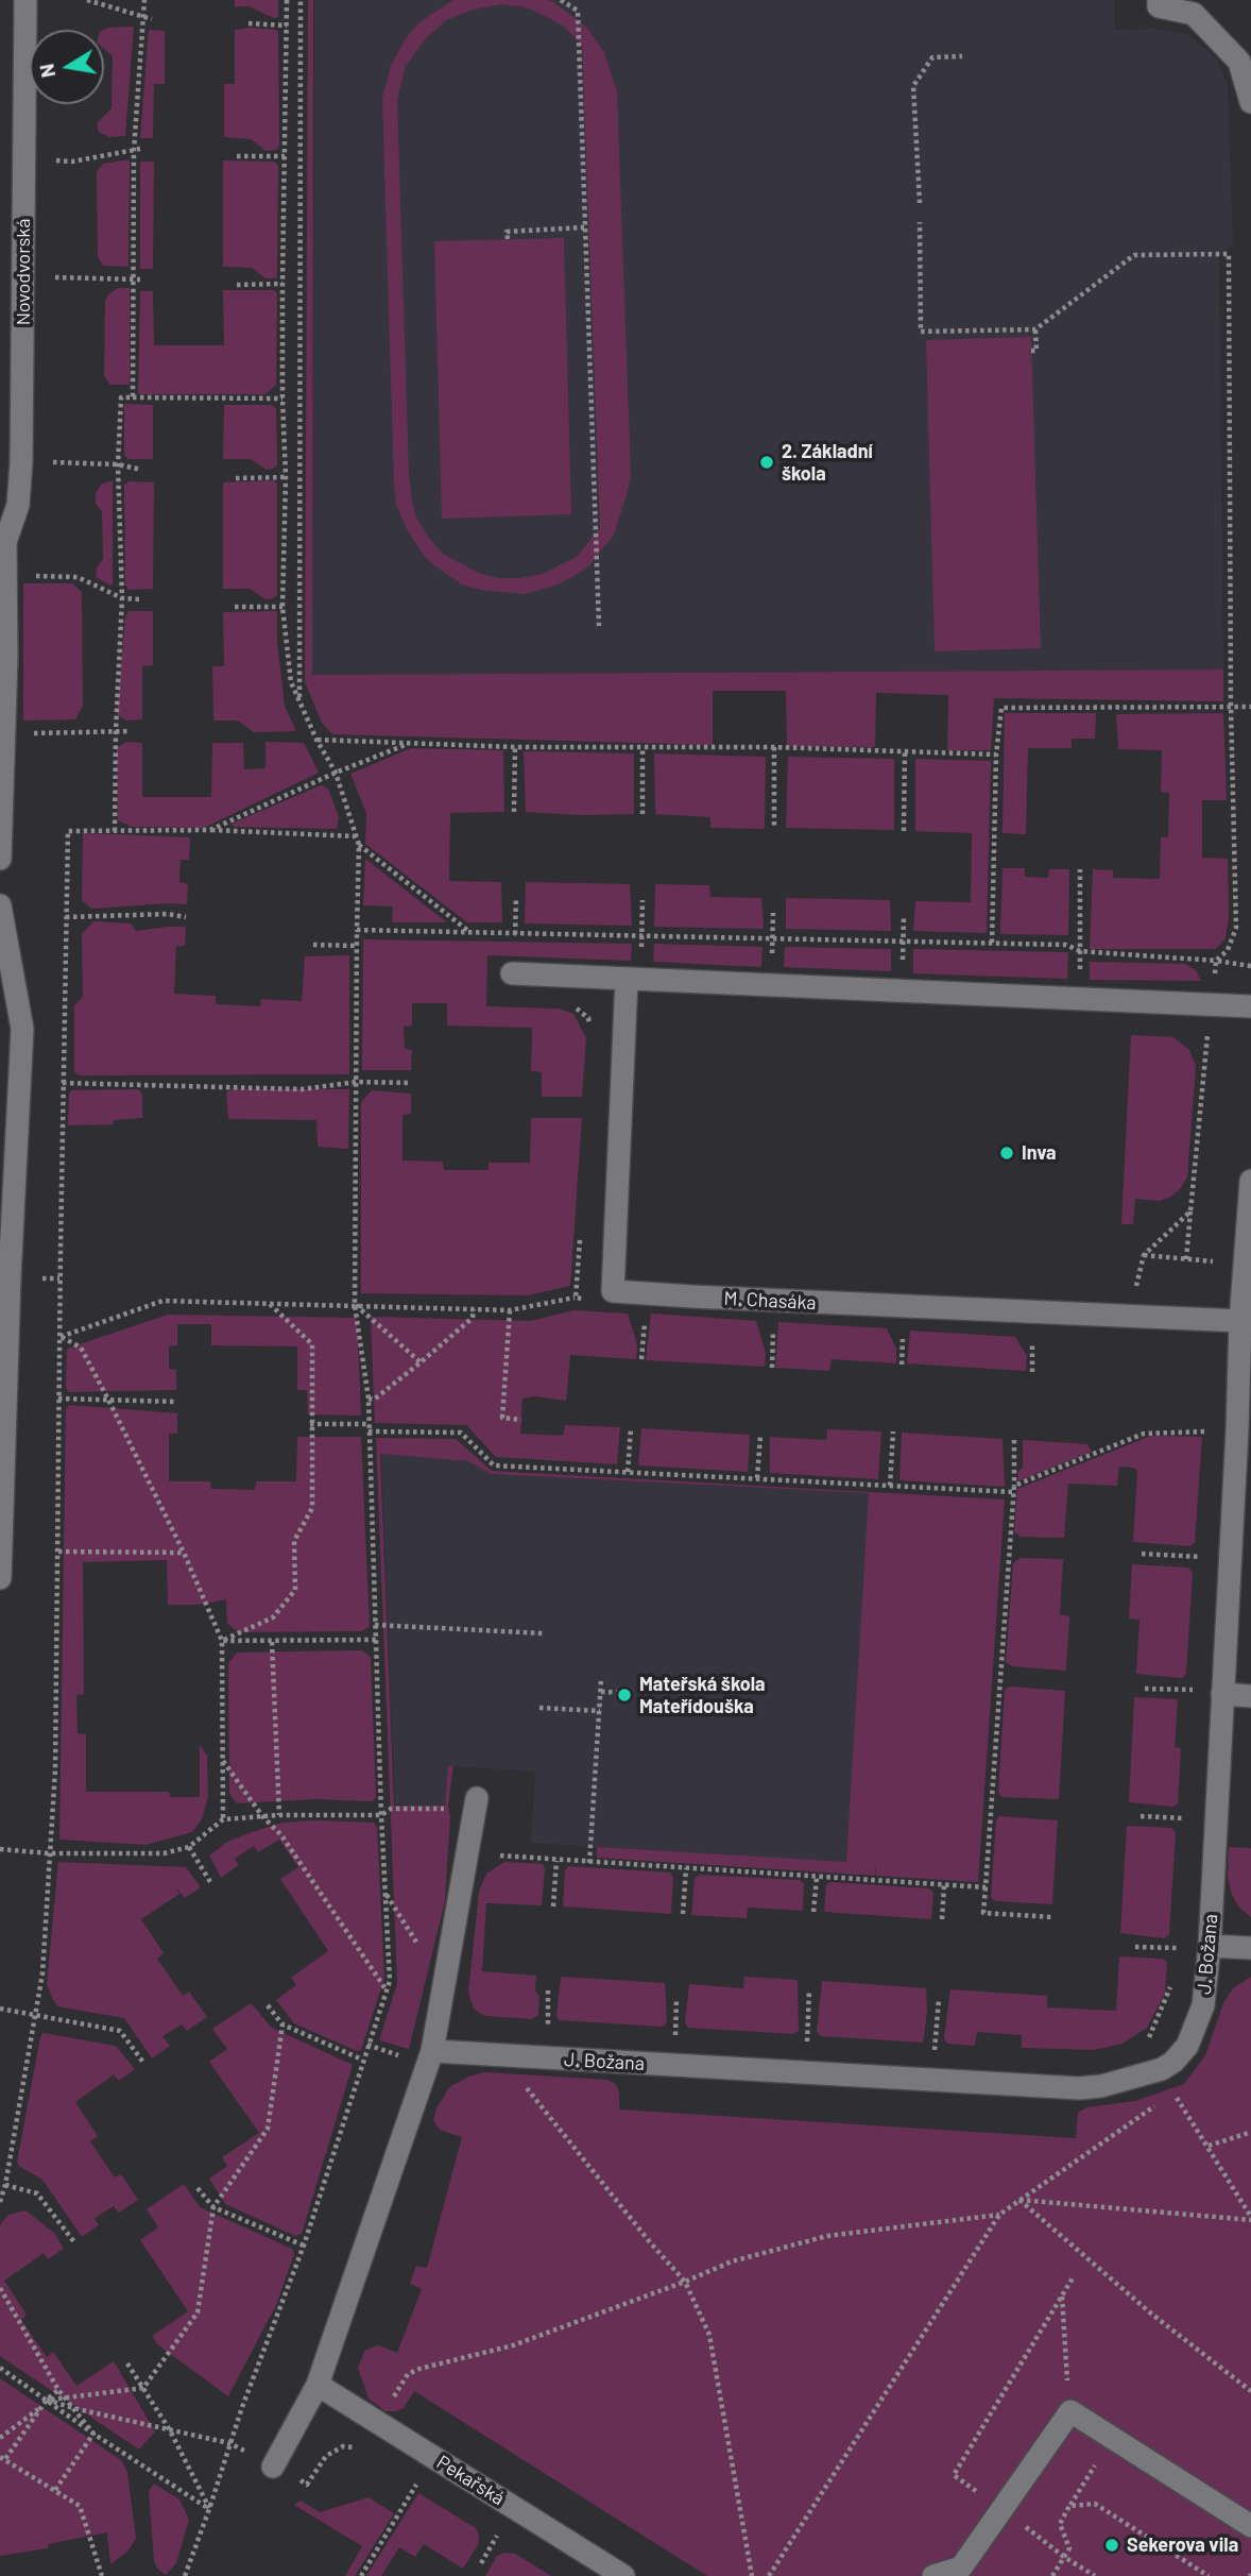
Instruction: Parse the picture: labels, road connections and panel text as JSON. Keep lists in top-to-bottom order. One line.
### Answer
{"streets":{"street":["Novodvorská","M. Chasáka","J. Božana","Pekařská"]},"crossings":[["M. Chasáka","J. Božana"]],"places":["2. Základní škola","Inva","Mateřská škola Mateřídouška","Sekerova vila"],"north":"left"}
